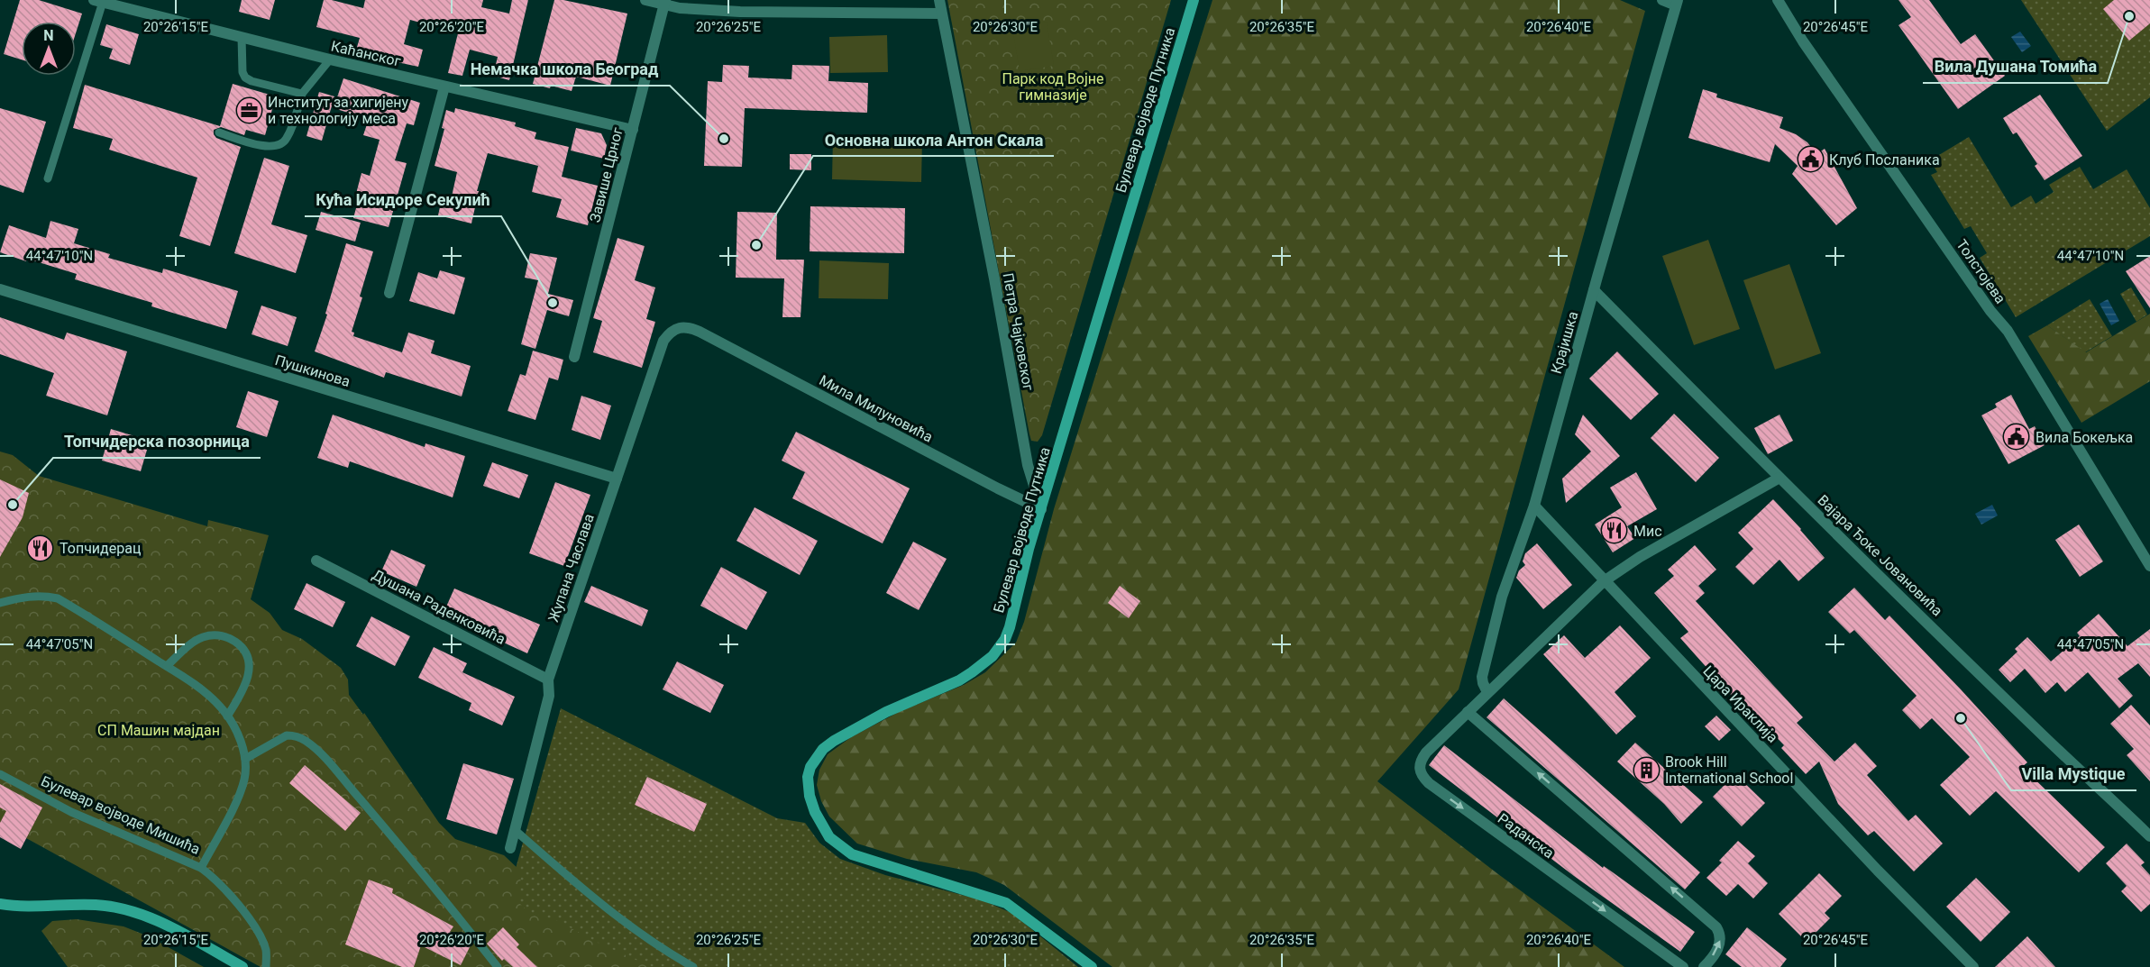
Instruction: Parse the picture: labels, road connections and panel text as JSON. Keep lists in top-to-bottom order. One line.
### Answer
{"streets":{"street":["Каћанског","Булевар војводе Путника","Завише Црног","Толстојева","Петра Чајковског","Крајишка","Пушкинова","Мила Милуновића","Вајара Ђоке Јовановића","Жупана Часлава","Душана Раденковића","Цара Ираклија","Раданска"],"lane":["Булевар војводе Мишића"]},"crossings":[["Каћанског","Завише Црног"],["Булевар војводе Путника","Петра Чајковског"],["Булевар војводе Путника","Мила Милуновића"],["Петра Чајковског","Мила Милуновића"],["Крајишка","Вајара Ђоке Јовановића"],["Крајишка","Цара Ираклија"],["Крајишка","Раданска"],["Пушкинова","Жупана Часлава"],["Мила Милуновића","Жупана Часлава"],["Вајара Ђоке Јовановића","Раданска"],["Жупана Часлава","Душана Раденковића"],["Цара Ираклија","Раданска"]],"parks":["Парк код Војне гимназије","СП Машин мајдан"],"places":{"other":["Вила Душана Томића","Немачка школа Београд","Основна школа Антон Скала","Кућа Исидоре Секулић","Топчидерска позорница","Villa Mystique"],"office":["Институт за хигијену и технологију меса"],"public building":["Клуб Посланика","Вила Бокељка"],"restaurant":["Мис","Топчидерац"],"building":["Brook Hill International School"]},"north":"top","coordinates":["20°26'15\"E","20°26'20\"E","20°26'25\"E","20°26'30\"E","20°26'35\"E","20°26'40\"E","20°26'45\"E","44°47'10\"N","44°47'05\"N"]}
